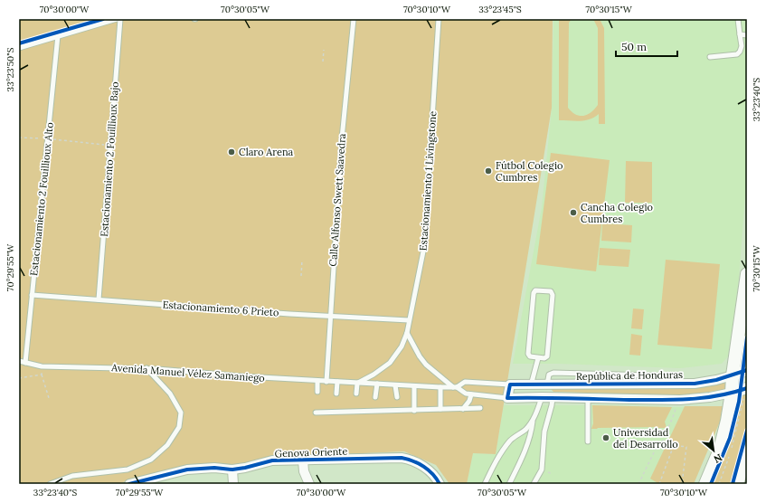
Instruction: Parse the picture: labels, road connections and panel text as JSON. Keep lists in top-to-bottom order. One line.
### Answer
{"streets":{"street":["República de Honduras","Genova Oriente"],"lane":["Estacionamiento 2 Fouillioux Bajo","Estacionamiento 1 Livingstone","Estacionamiento 2 Fouillioux Alto","Calle Alfonso Swett Saavedra","Estacionamiento 6 Prieto","Avenida Manuel Vélez Samaniego"]},"crossings":[["Estacionamiento 2 Fouillioux Bajo","Estacionamiento 6 Prieto"],["Estacionamiento 1 Livingstone","Estacionamiento 6 Prieto"],["Estacionamiento 1 Livingstone","Avenida Manuel Vélez Samaniego"],["Estacionamiento 2 Fouillioux Alto","Estacionamiento 6 Prieto"],["Estacionamiento 2 Fouillioux Alto","Avenida Manuel Vélez Samaniego"],["Calle Alfonso Swett Saavedra","Estacionamiento 6 Prieto"],["Calle Alfonso Swett Saavedra","Avenida Manuel Vélez Samaniego"]],"places":["Claro Arena","Fútbol Colegio Cumbres","Cancha Colegio Cumbres","Universidad del Desarrollo"],"scale_bar":"50 m","north":"bottom right","coordinates":["70°30'00\"W","70°30'05\"W","70°30'10\"W","33°23'45\"S","70°30'15\"W","33°23'50\"S","33°23'40\"S","70°29'55\"W"]}
